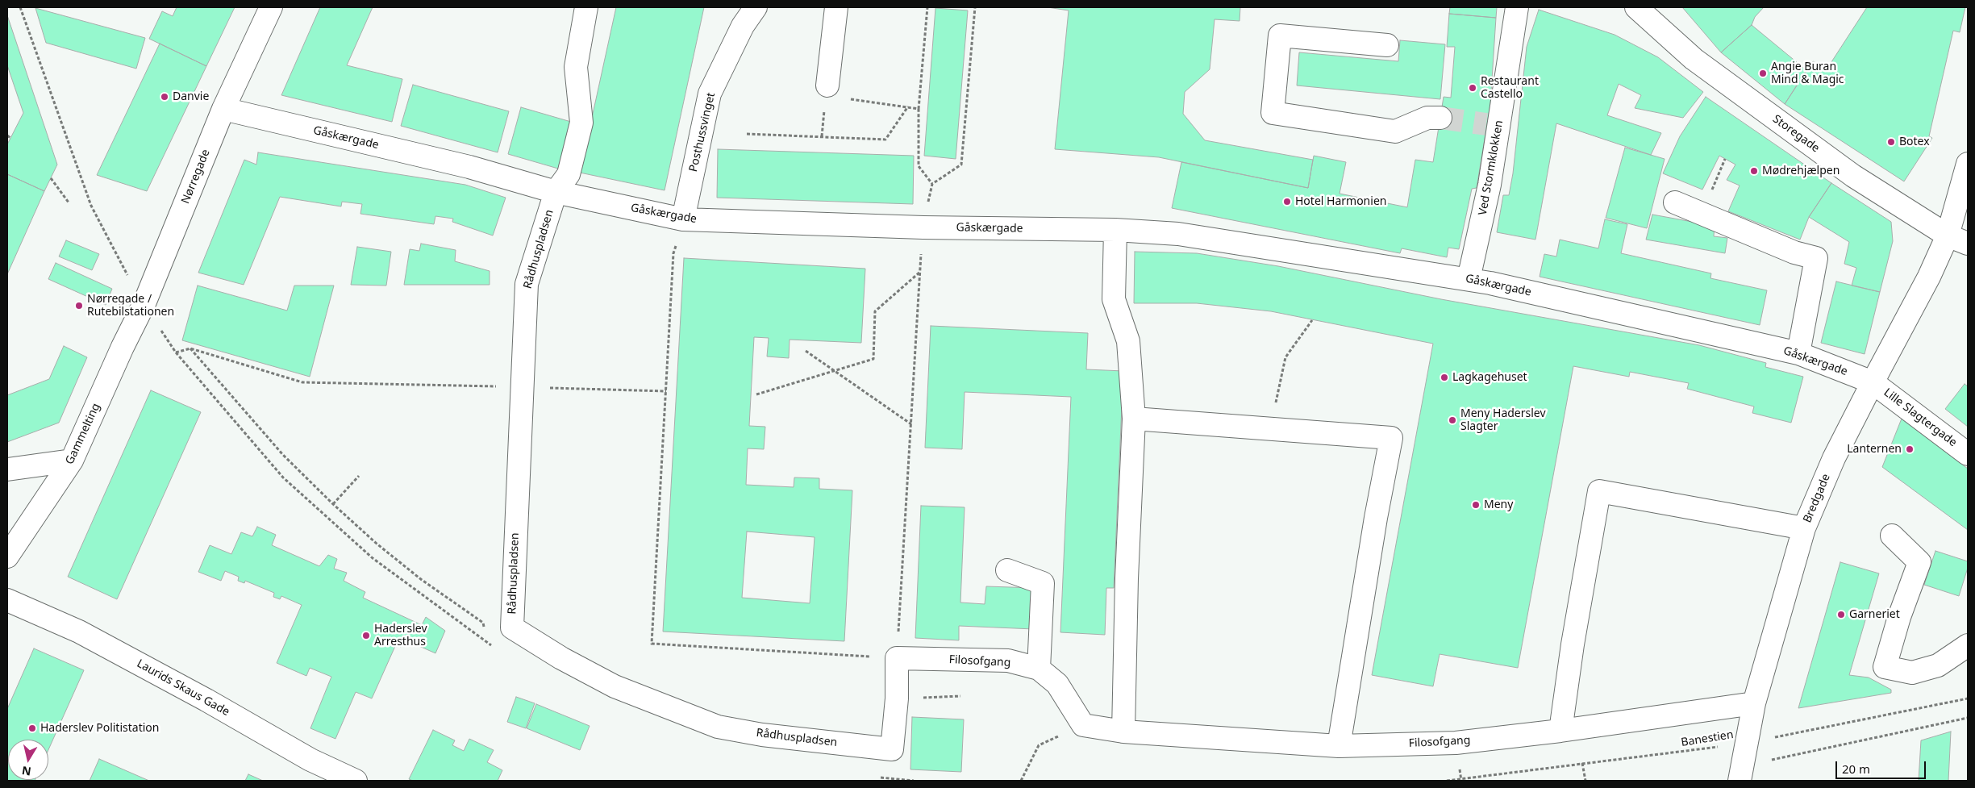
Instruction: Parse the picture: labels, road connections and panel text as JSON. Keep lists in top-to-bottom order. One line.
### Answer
{"streets":{"street":["Posthussvinget","Storegade","Gåskærgade","Ved Stormklokken","Nørregade","Rådhuspladsen","Lille Slagtergade","Gammelting","Bredgade","Filosofgang","Laurids Skaus Gade"],"path":["Banestien"]},"crossings":[["Posthussvinget","Gåskærgade"],["Storegade","Bredgade"],["Gåskærgade","Ved Stormklokken"],["Gåskærgade","Nørregade"],["Gåskærgade","Rådhuspladsen"],["Gåskærgade","Lille Slagtergade"],["Gåskærgade","Bredgade"],["Nørregade","Gammelting"],["Lille Slagtergade","Bredgade"],["Bredgade","Filosofgang"],["Bredgade","Banestien"]],"places":["Angie Buran Mind & Magic","Restaurant Castello","Danvie","Botex","Mødrehjælpen","Hotel Harmonien","Nørregade / Rutebilstationen","Lagkagehuset","Meny Haderslev Slagter","Lanternen","Meny","Garneriet","Haderslev Arresthus","Haderslev Politistation"],"scale_bar":"20 m","north":"bottom"}
